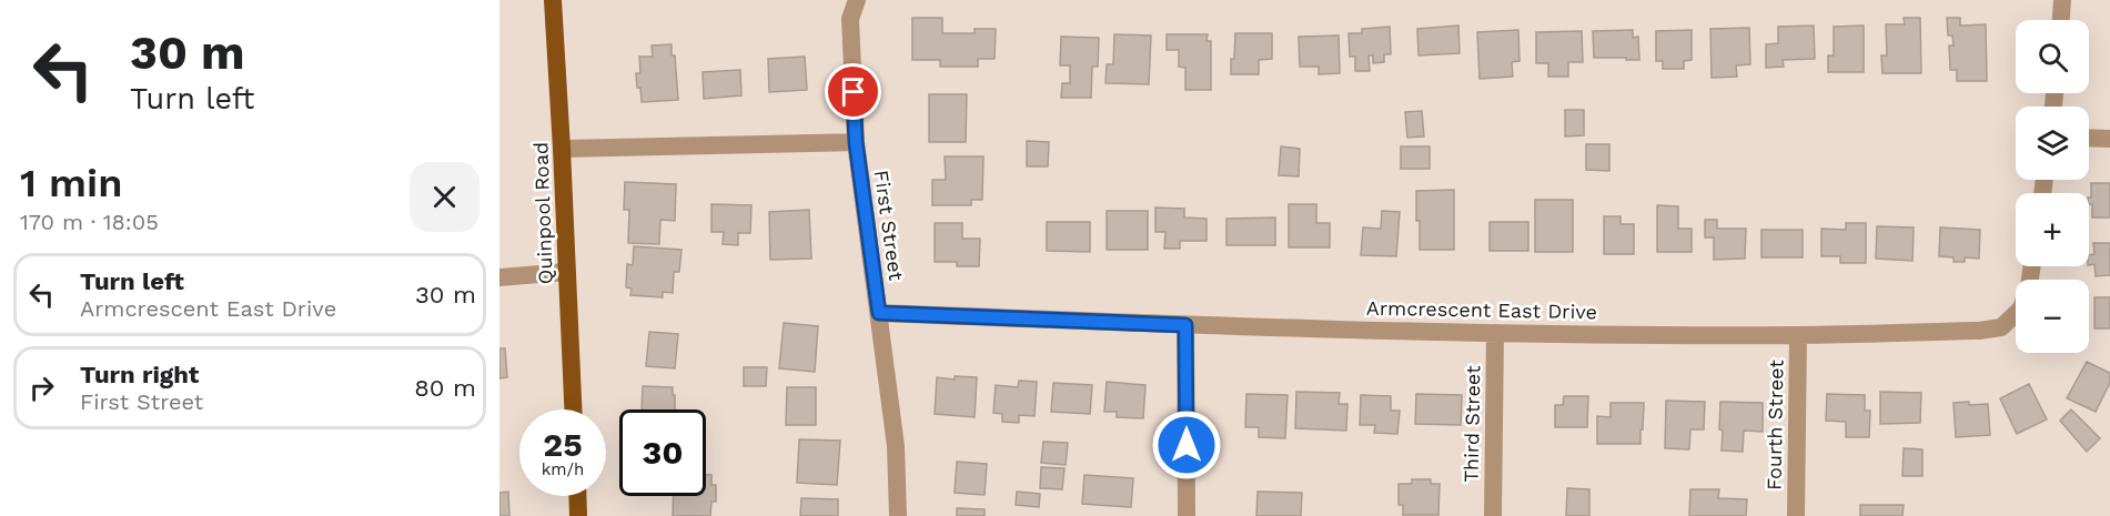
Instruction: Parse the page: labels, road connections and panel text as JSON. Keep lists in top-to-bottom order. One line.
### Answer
{"streets":{"main road":["Quinpool Road"],"street":["First Street","Armcrescent East Drive","Third Street","Fourth Street"]},"crossings":[["First Street","Armcrescent East Drive"],["Armcrescent East Drive","Third Street"],["Armcrescent East Drive","Fourth Street"]],"page":{"turn":["30 m","Turn left"],"map_buttons":["+","−"],"heading":["1 min","170 m · 18:05"],"list":[{"name":"Turn left","note":"Armcrescent East Drive","value":"30 m"},{"name":"Turn right","note":"First Street","value":"80 m"}],"speed":"25 km/h","limit":"30"}}
